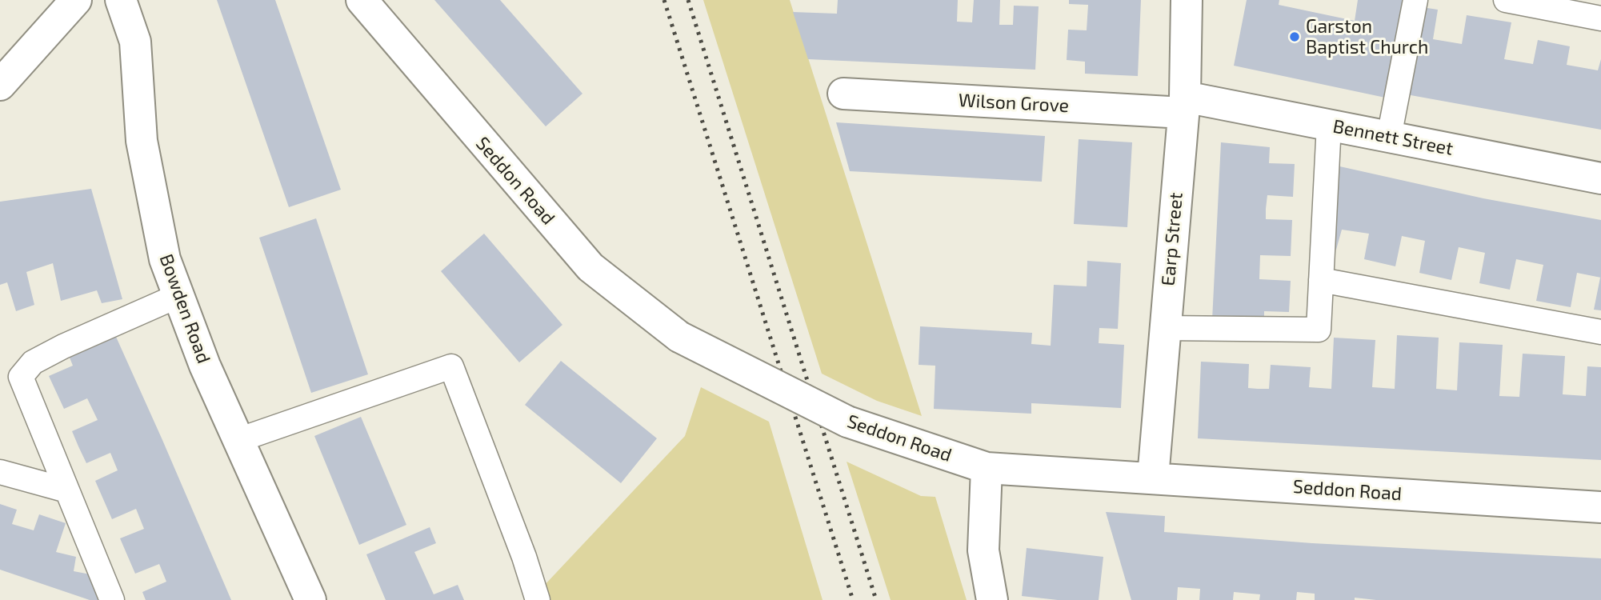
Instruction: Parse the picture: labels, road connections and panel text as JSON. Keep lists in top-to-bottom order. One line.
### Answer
{"streets":{"street":["Wilson Grove","Bennett Street","Seddon Road","Earp Street","Bowden Road"]},"crossings":[["Wilson Grove","Bennett Street"],["Wilson Grove","Earp Street"],["Bennett Street","Earp Street"],["Seddon Road","Earp Street"]],"places":["Garston Baptist Church"]}
